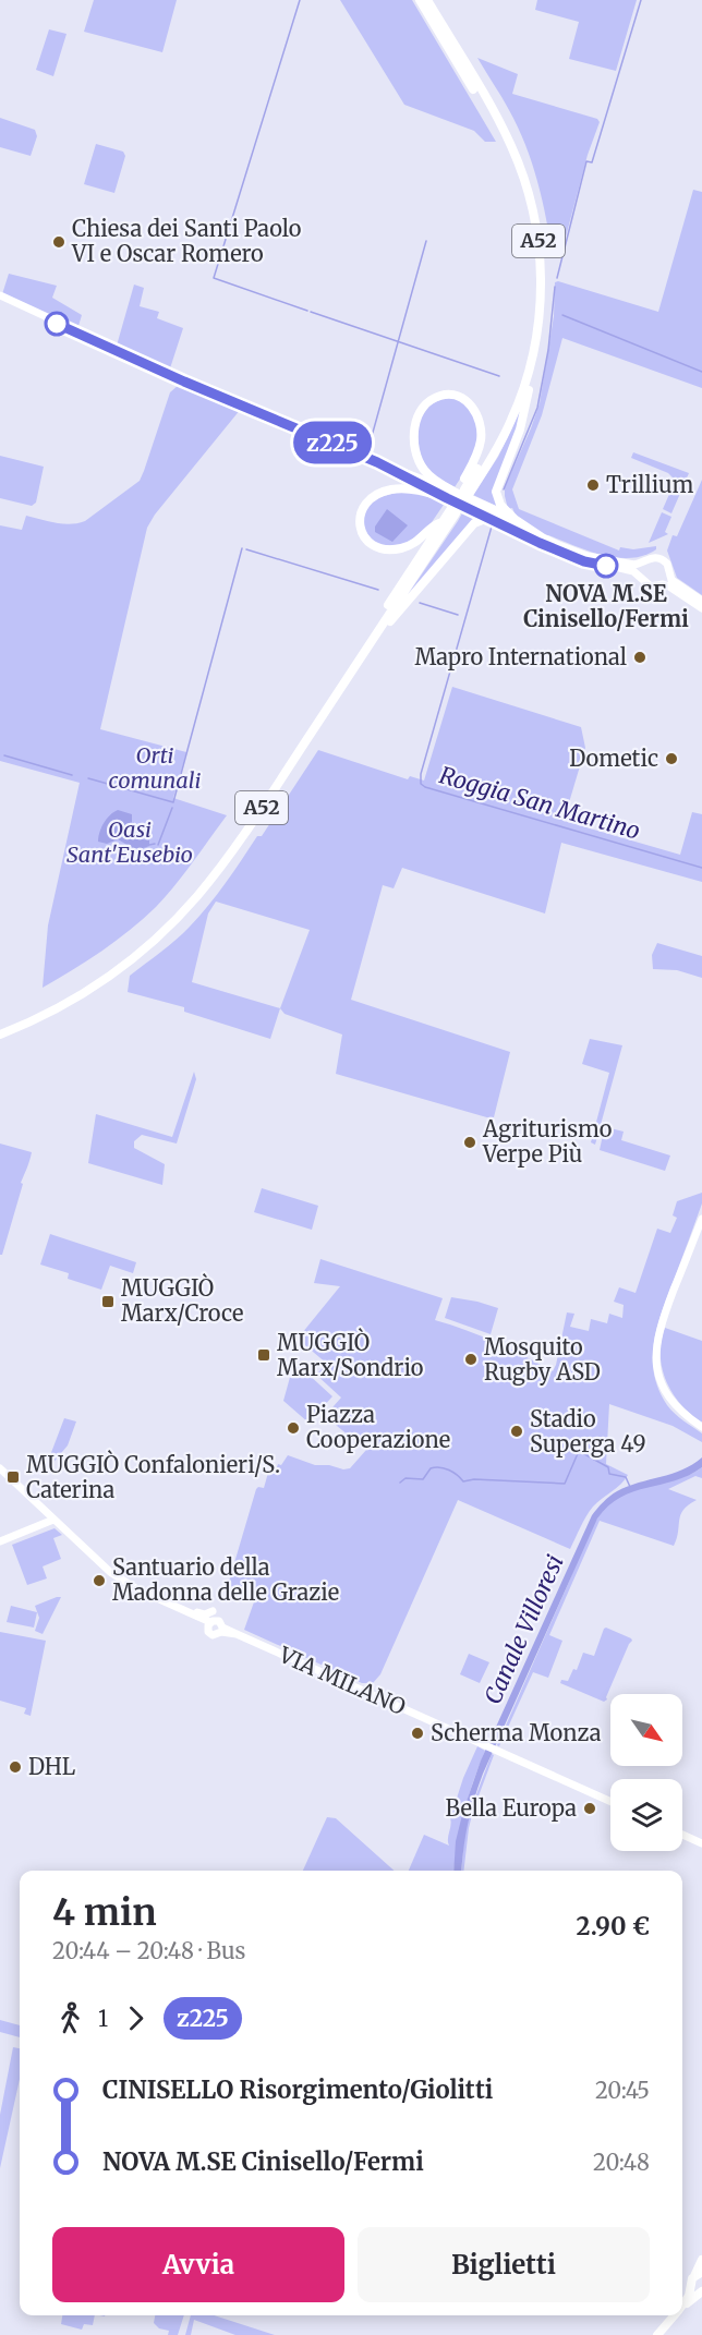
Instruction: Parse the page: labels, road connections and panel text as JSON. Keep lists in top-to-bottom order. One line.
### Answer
{"streets":{"highway":["A52"],"street":["VIA MILANO"]},"water":["Roggia San Martino","Canale Villoresi"],"parks":["Orti comunali","Oasi Sant'Eusebio"],"places":{"other":["Chiesa dei Santi Paolo VI e Oscar Romero","Trillium","NOVA M.SE Cinisello/Fermi","Mapro International","Dometic","Agriturismo Verpe Più","Mosquito Rugby ASD","Piazza Cooperazione","Stadio Superga 49","Santuario della Madonna delle Grazie","Scherma Monza","DHL","Bella Europa"],"transit":["MUGGIÒ Marx/Croce","MUGGIÒ Marx/Sondrio","MUGGIÒ Confalonieri/S. Caterina"]},"lines":["bus line z225"],"north":"bottom right","page":{"on_map":"z225","heading":["4 min","20:44 – 20:48 · Bus","2.90 €"],"legs":["1","z225"],"list":[{"name":"CINISELLO Risorgimento/Giolitti","value":"20:45"},{"name":"NOVA M.SE Cinisello/Fermi","value":"20:48"}],"buttons":["Avvia","Biglietti"]}}
